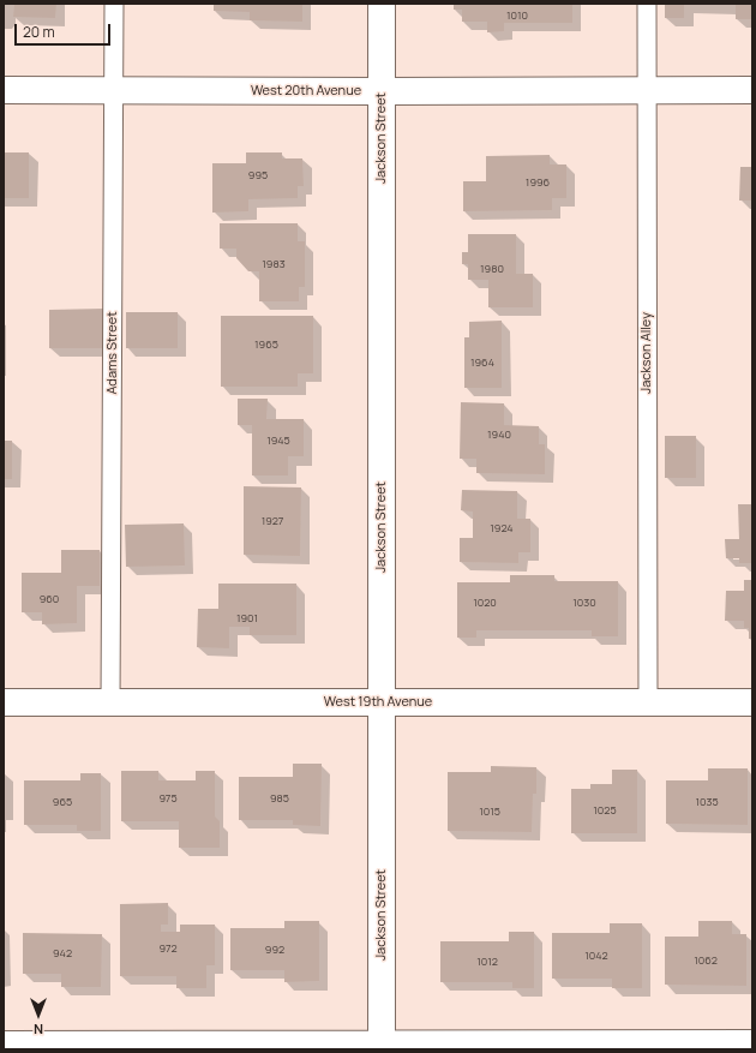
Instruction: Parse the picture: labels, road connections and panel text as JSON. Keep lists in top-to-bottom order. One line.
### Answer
{"streets":{"street":["West 20th Avenue","Jackson Street","West 19th Avenue"],"lane":["Adams Street","Jackson Alley"]},"crossings":[["West 20th Avenue","Jackson Street"],["West 20th Avenue","Adams Street"],["West 20th Avenue","Jackson Alley"],["Jackson Street","West 19th Avenue"],["Adams Street","West 19th Avenue"],["Jackson Alley","West 19th Avenue"]],"house_numbers":["1010","995","1996","1983","1980","1965","1964","1940","1945","1927","1924","960","1020","1030","1901","975","985","965","1035","1025","1015","972","992","942","1042","1062","1012"],"scale_bar":"20 m","north":"bottom"}
